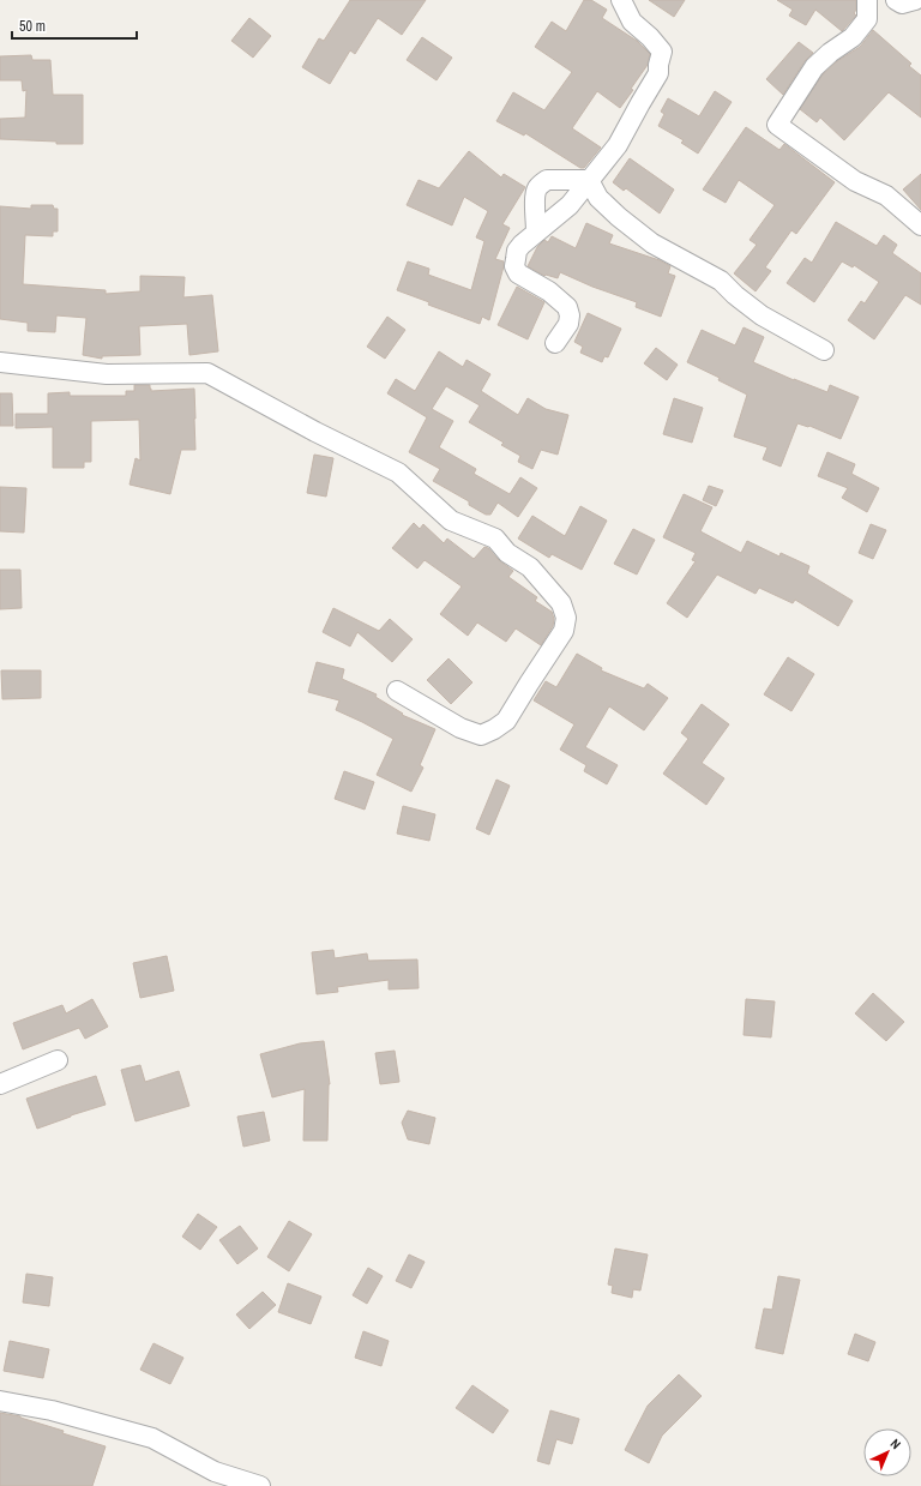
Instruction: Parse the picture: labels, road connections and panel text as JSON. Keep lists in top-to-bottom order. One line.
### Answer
{"scale_bar":"50 m","north":"top right"}
